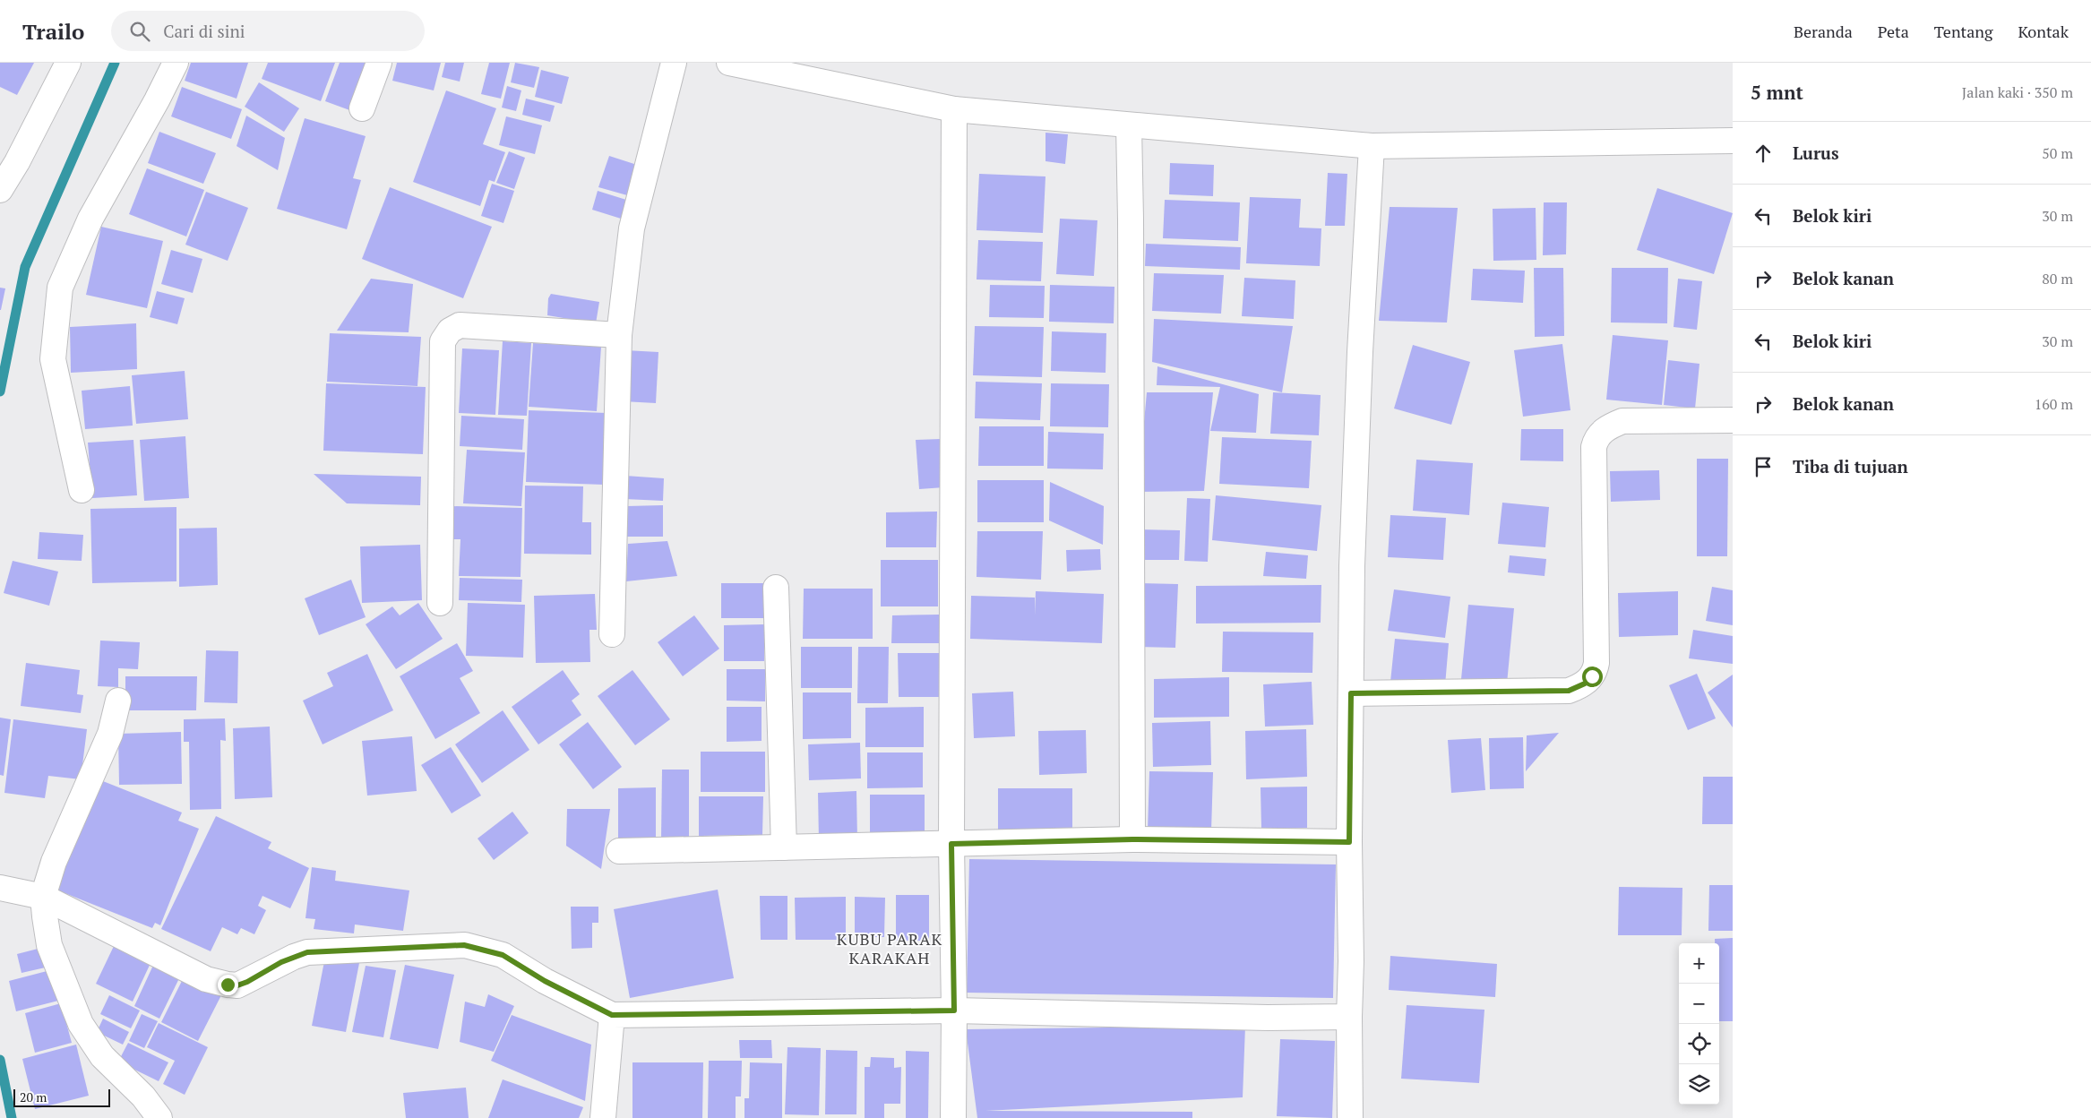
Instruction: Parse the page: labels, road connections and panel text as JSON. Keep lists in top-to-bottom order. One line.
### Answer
{"districts":["KUBU PARAK KARAKAH"],"scale_bar":"20 m","page":{"header":"Trailo","search":"Cari di sini","nav":["Beranda","Peta","Tentang","Kontak"],"heading":["5 mnt","Jalan kaki · 350 m"],"list":[["Lurus","50 m"],["Belok kiri","30 m"],["Belok kanan","80 m"],["Belok kiri","30 m"],["Belok kanan","160 m"],"Tiba di tujuan"],"map_buttons":["+","−"],"scale":"20 m"}}
